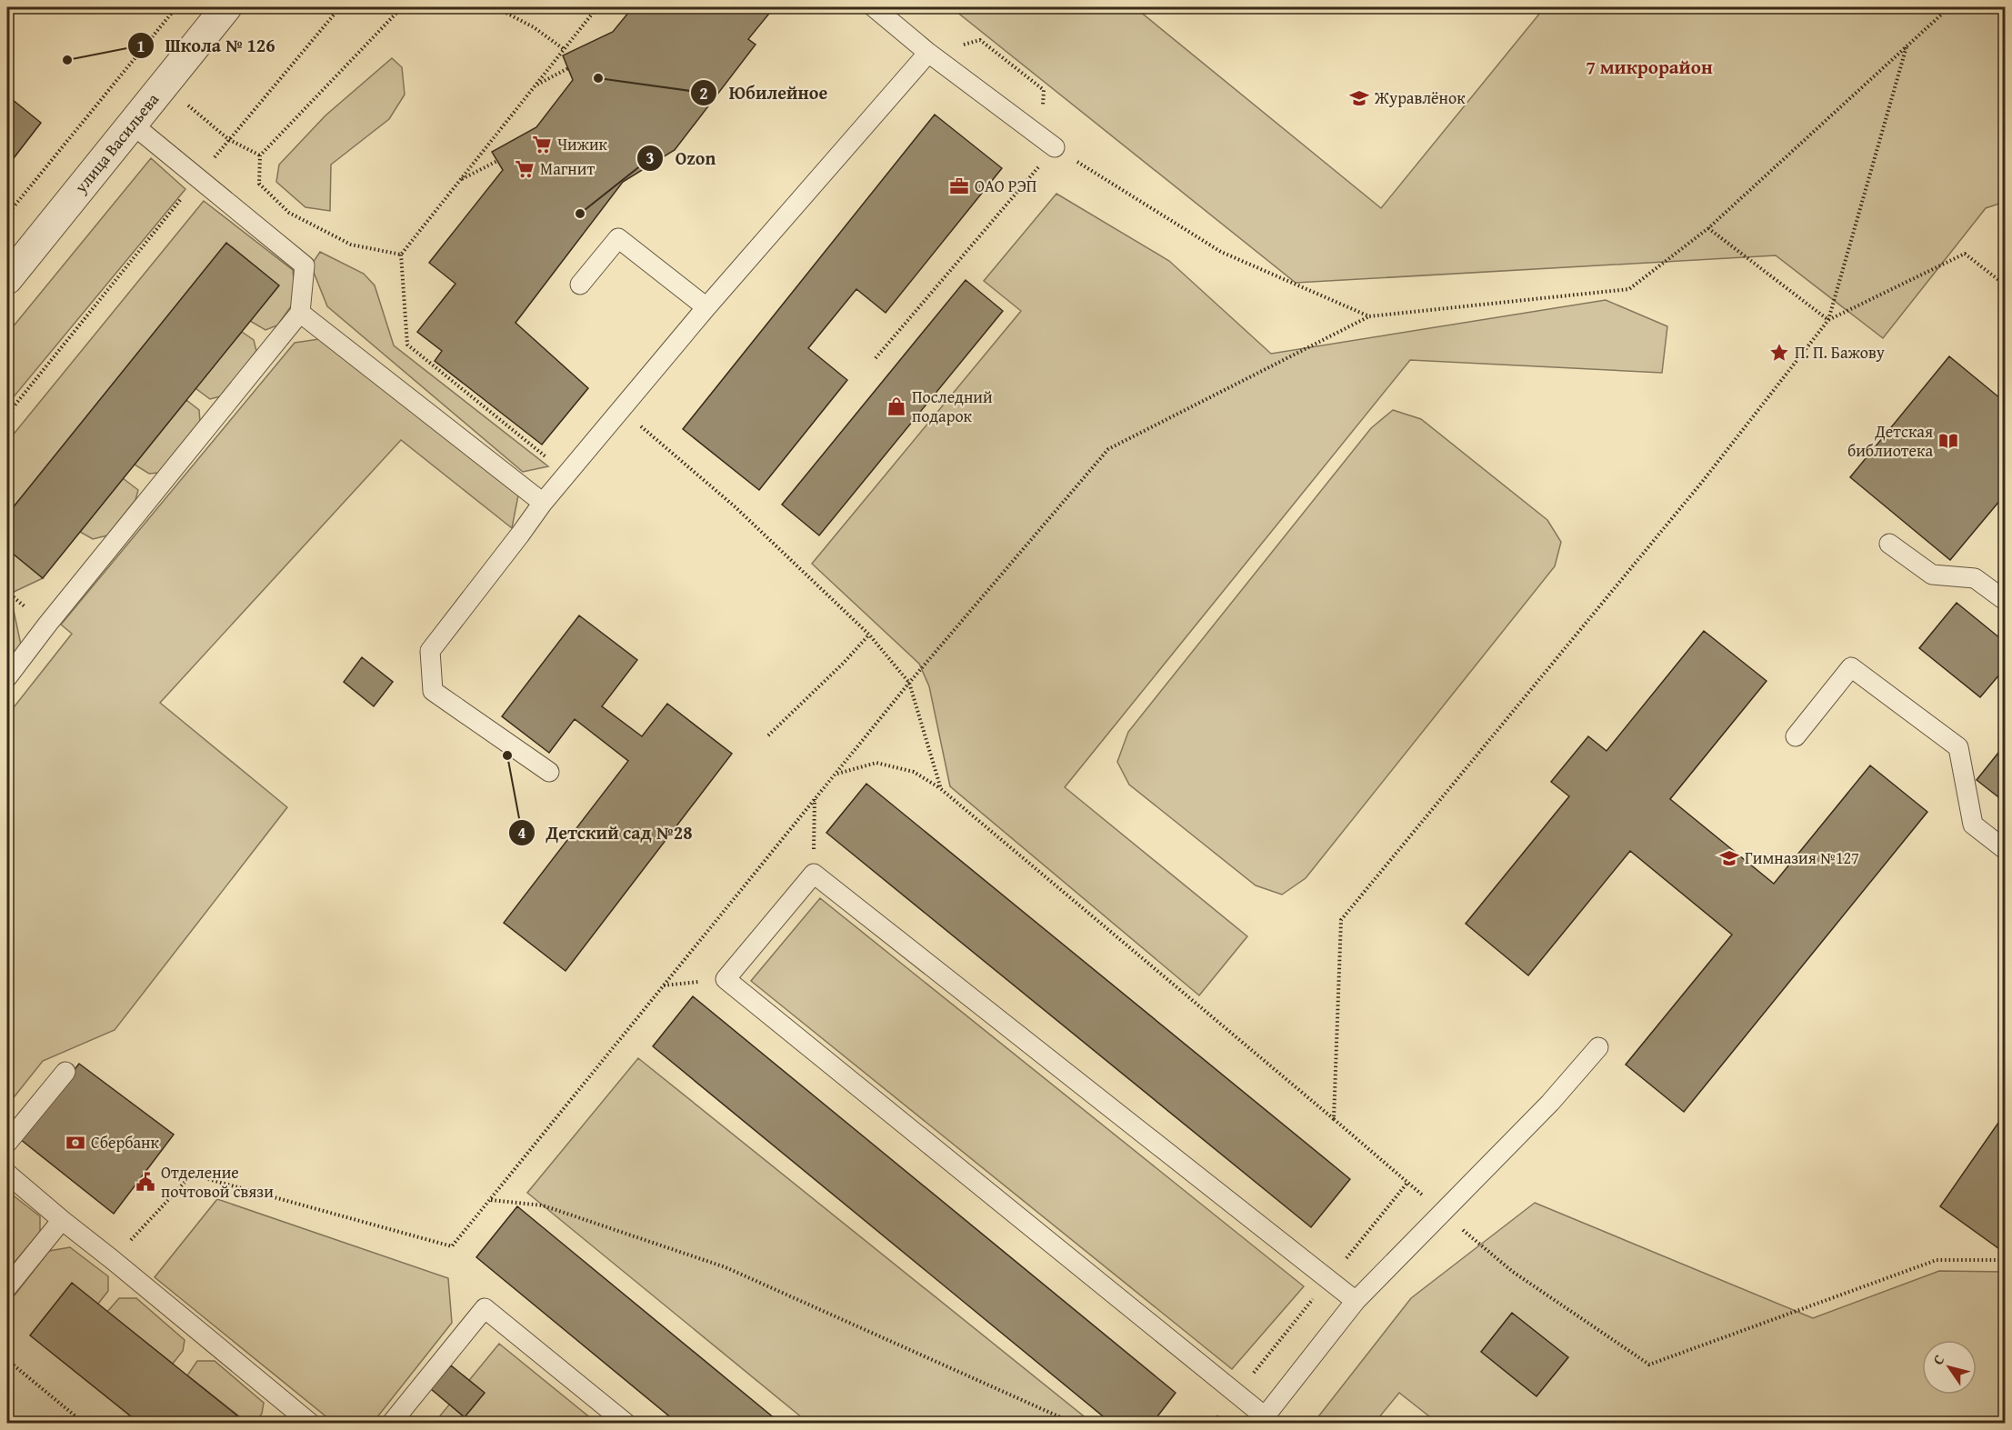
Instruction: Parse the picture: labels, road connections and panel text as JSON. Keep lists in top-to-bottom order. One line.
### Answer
{"streets":{"street":["улица Васильева"]},"districts":["7 микрорайон"],"places":{"other":["Школа № 126","Юбилейное","Ozon","Детский сад №28"],"school or university":["Журавлёнок","Гимназия №127"],"supermarket":["Чижик","Магнит"],"office":["ОАО РЭП"],"place":["П. П. Бажову"],"shop":["Последний подарок"],"library":["Детская библиотека"],"bank":["Сбербанк"],"public building":["Отделение почтовой связи"]},"north":"top left"}
